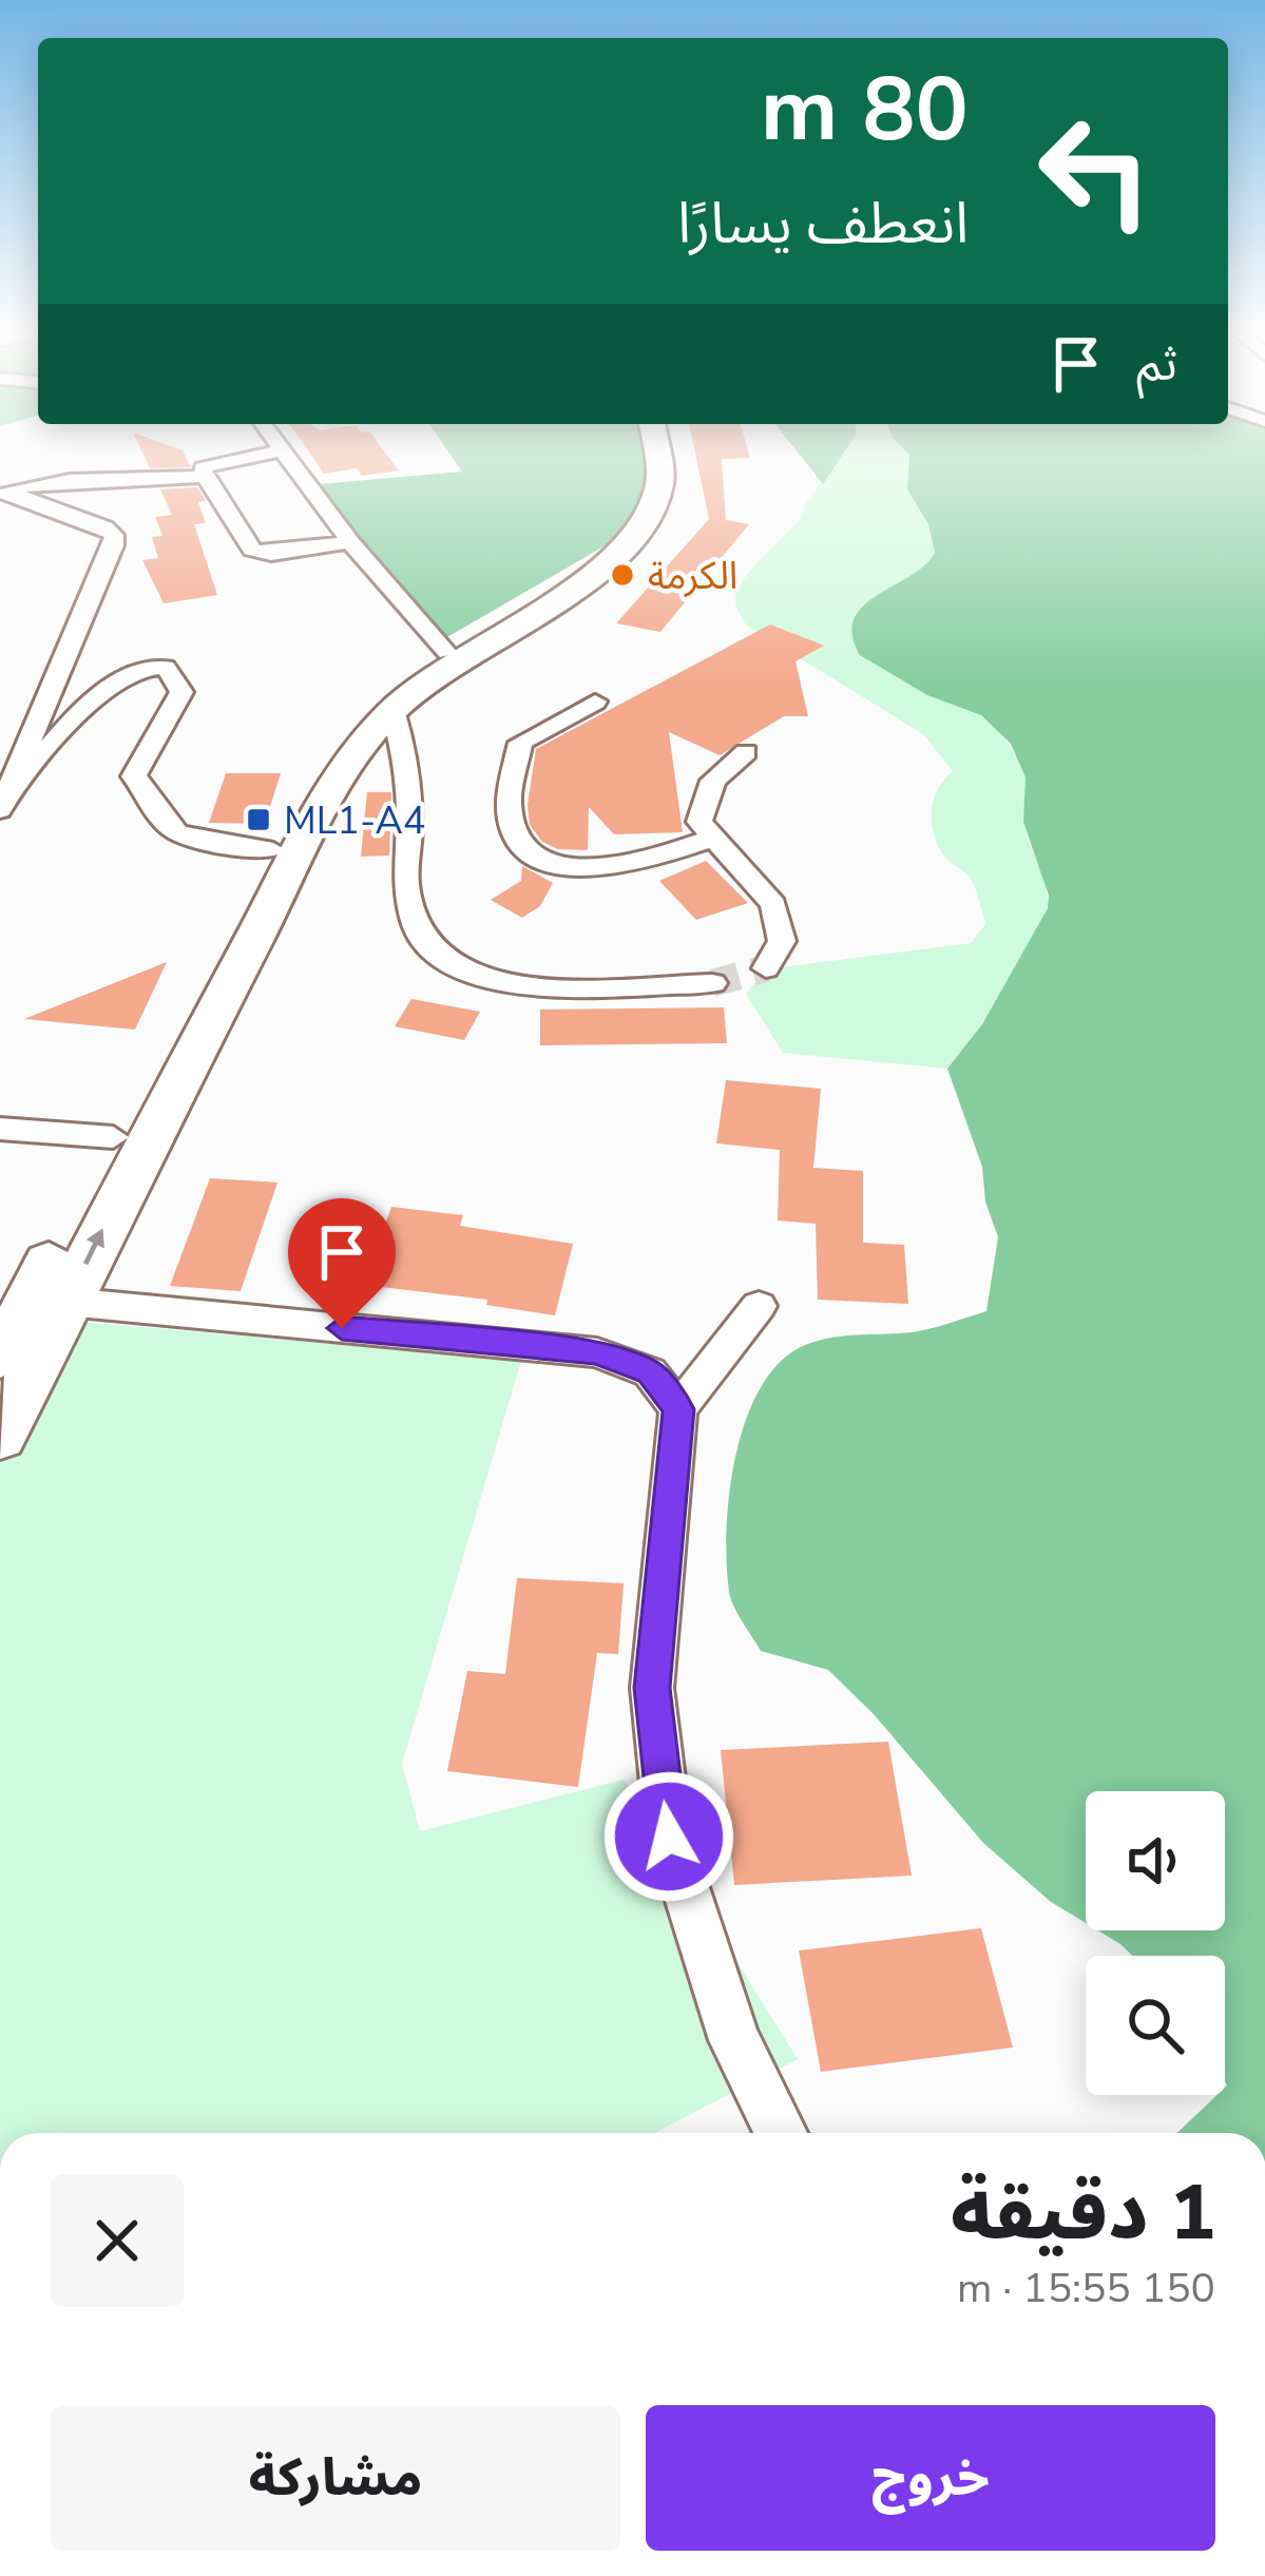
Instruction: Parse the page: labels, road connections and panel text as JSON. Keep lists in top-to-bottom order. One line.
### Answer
{"places":{"other":["الكرمة"],"transit":["ML1-A4"]},"page":{"turn":["80 m","انعطف يسارًا"],"then":"ثم","heading":["1 دقيقة","150 m · 15:55"],"buttons":["خروج","مشاركة"]}}
